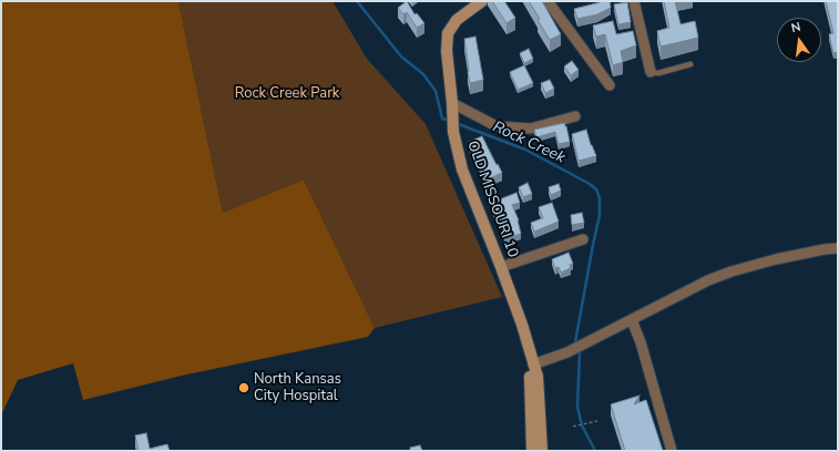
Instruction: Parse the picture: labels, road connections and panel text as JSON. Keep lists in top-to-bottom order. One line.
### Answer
{"streets":{"street":["OLD MISSOURI 10"]},"water":["Rock Creek"],"parks":["Rock Creek Park"],"places":["North Kansas City Hospital"],"north":"top"}
